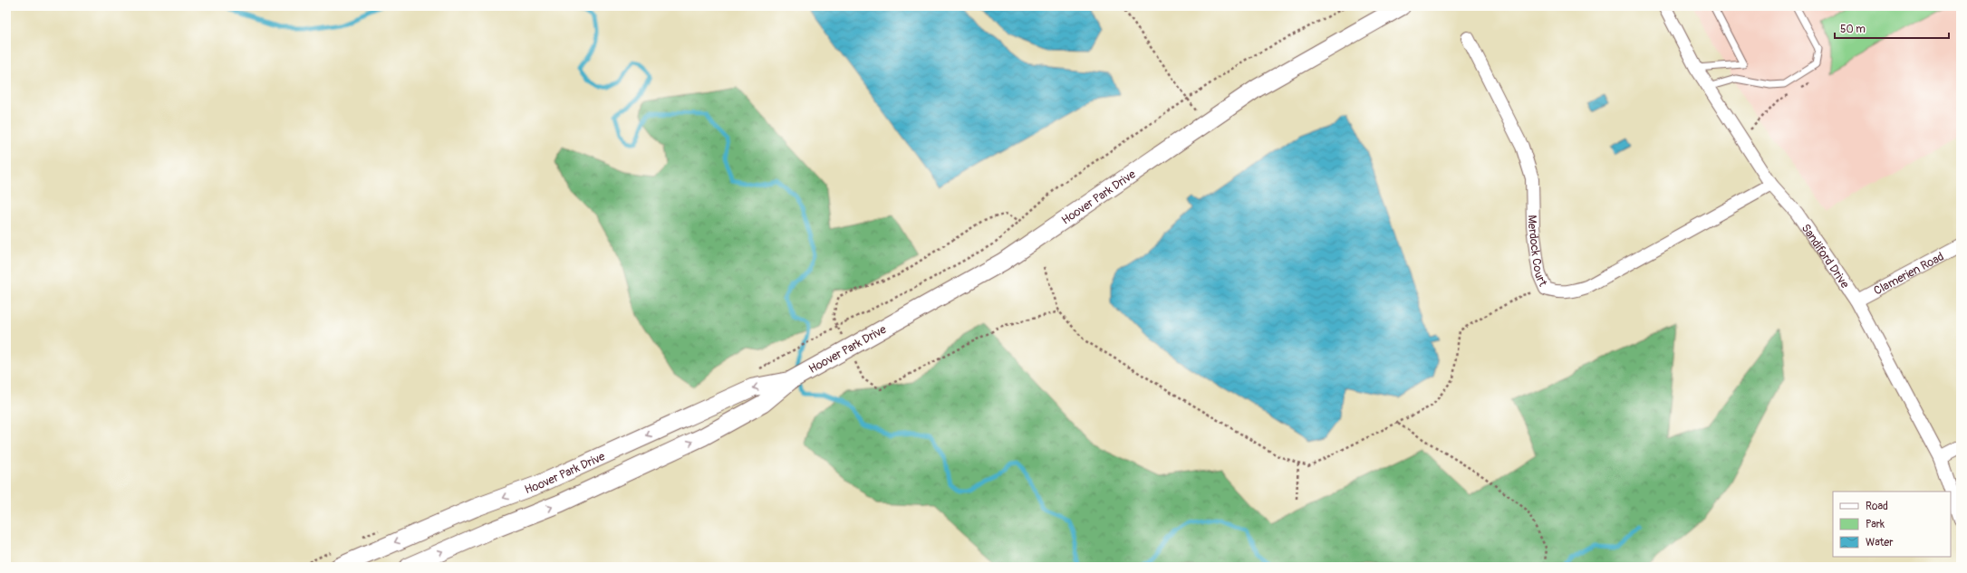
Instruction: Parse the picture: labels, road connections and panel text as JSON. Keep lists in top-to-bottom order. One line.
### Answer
{"streets":{"street":["Hoover Park Drive","Merdock Court","Sandiford Drive","Clamerien Road"]},"crossings":[["Merdock Court","Sandiford Drive"],["Sandiford Drive","Clamerien Road"]],"legend":["Road","Park","Water"],"scale_bar":"50 m"}
